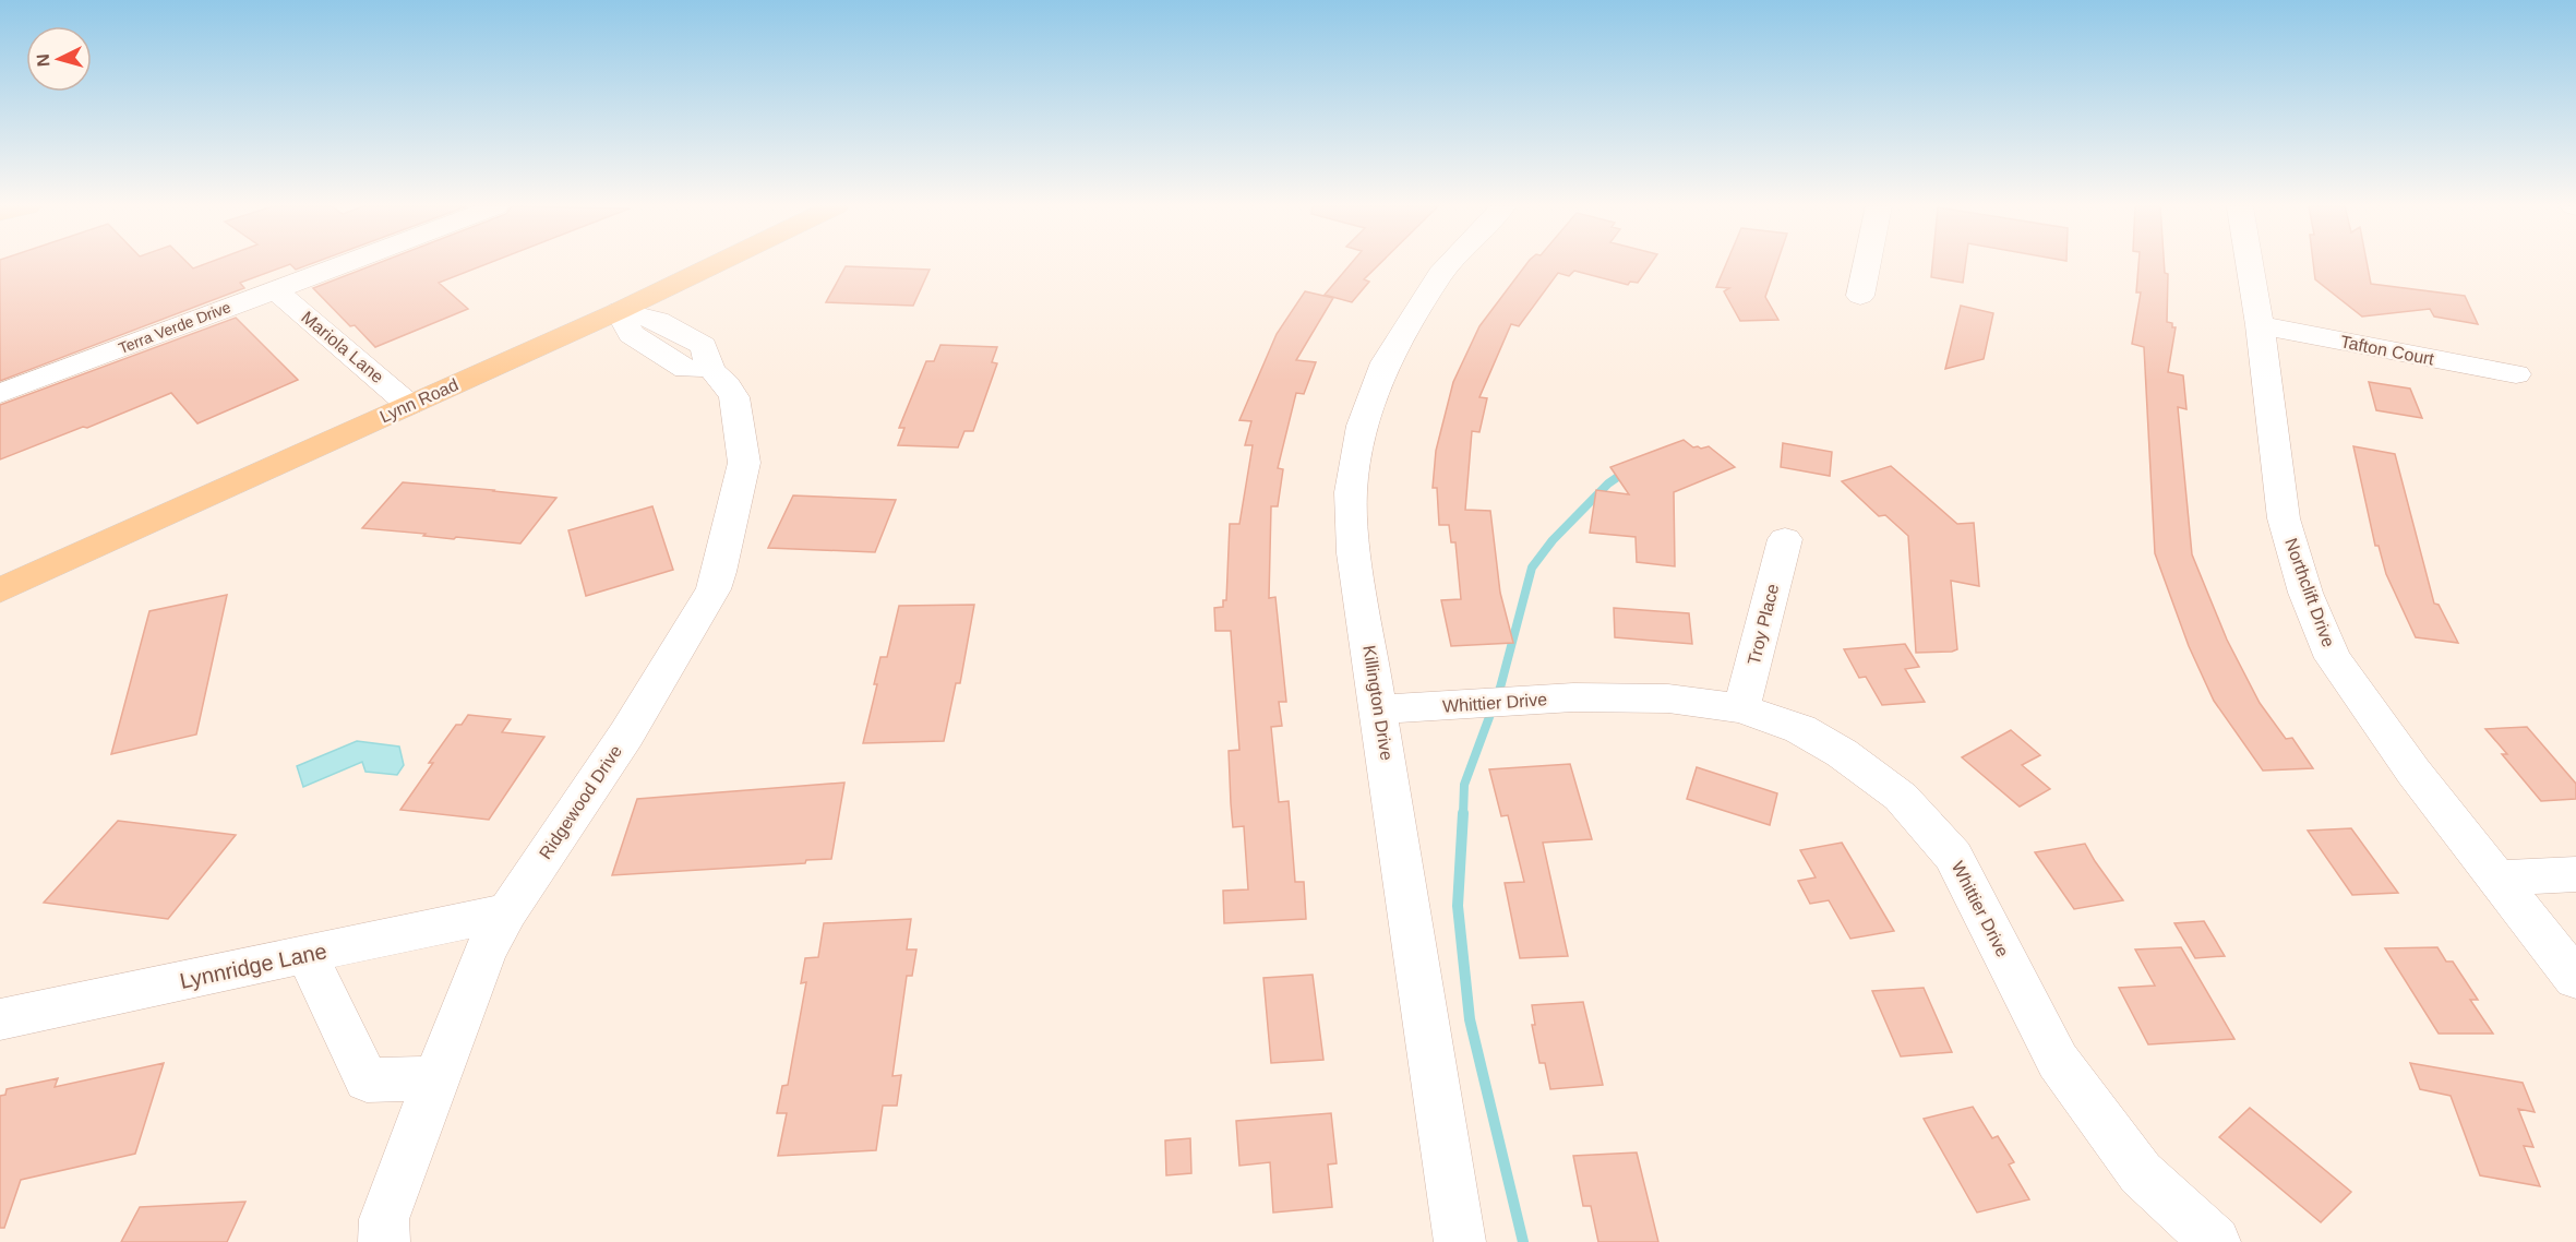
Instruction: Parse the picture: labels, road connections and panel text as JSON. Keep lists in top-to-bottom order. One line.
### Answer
{"streets":{"main road":["Lynn Road"],"street":["Terra Verde Drive","Mariola Lane","Tafton Court","Northclift Drive","Troy Place","Killington Drive","Whittier Drive","Ridgewood Drive","Lynnridge Lane"]},"crossings":[["Terra Verde Drive","Mariola Lane"],["Mariola Lane","Lynn Road"],["Tafton Court","Northclift Drive"],["Lynn Road","Ridgewood Drive"],["Troy Place","Whittier Drive"],["Killington Drive","Whittier Drive"],["Ridgewood Drive","Lynnridge Lane"]],"north":"left"}
